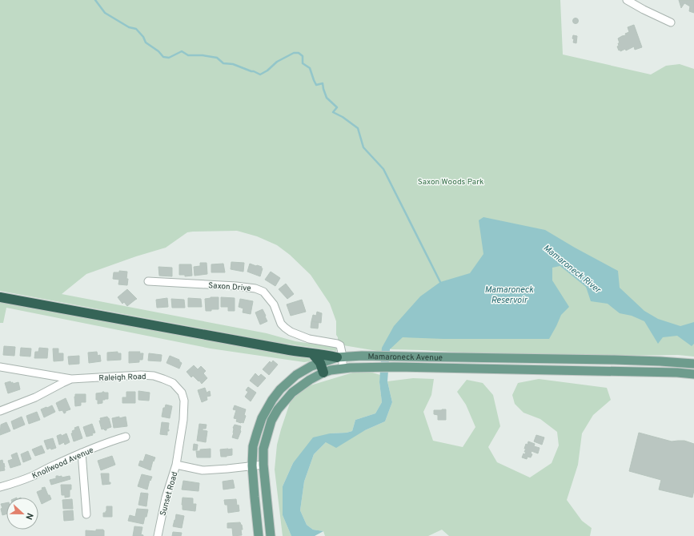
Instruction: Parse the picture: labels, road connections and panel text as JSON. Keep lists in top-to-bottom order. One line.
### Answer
{"streets":{"main road":["Mamaroneck Avenue"],"street":["Saxon Drive","Raleigh Road","Knollwood Avenue","Sunset Road"]},"crossings":[["Saxon Drive","Mamaroneck Avenue"],["Raleigh Road","Sunset Road"]],"water":["Mamaroneck River","Mamaroneck Reservoir"],"parks":["Saxon Woods Park"],"north":"right"}
